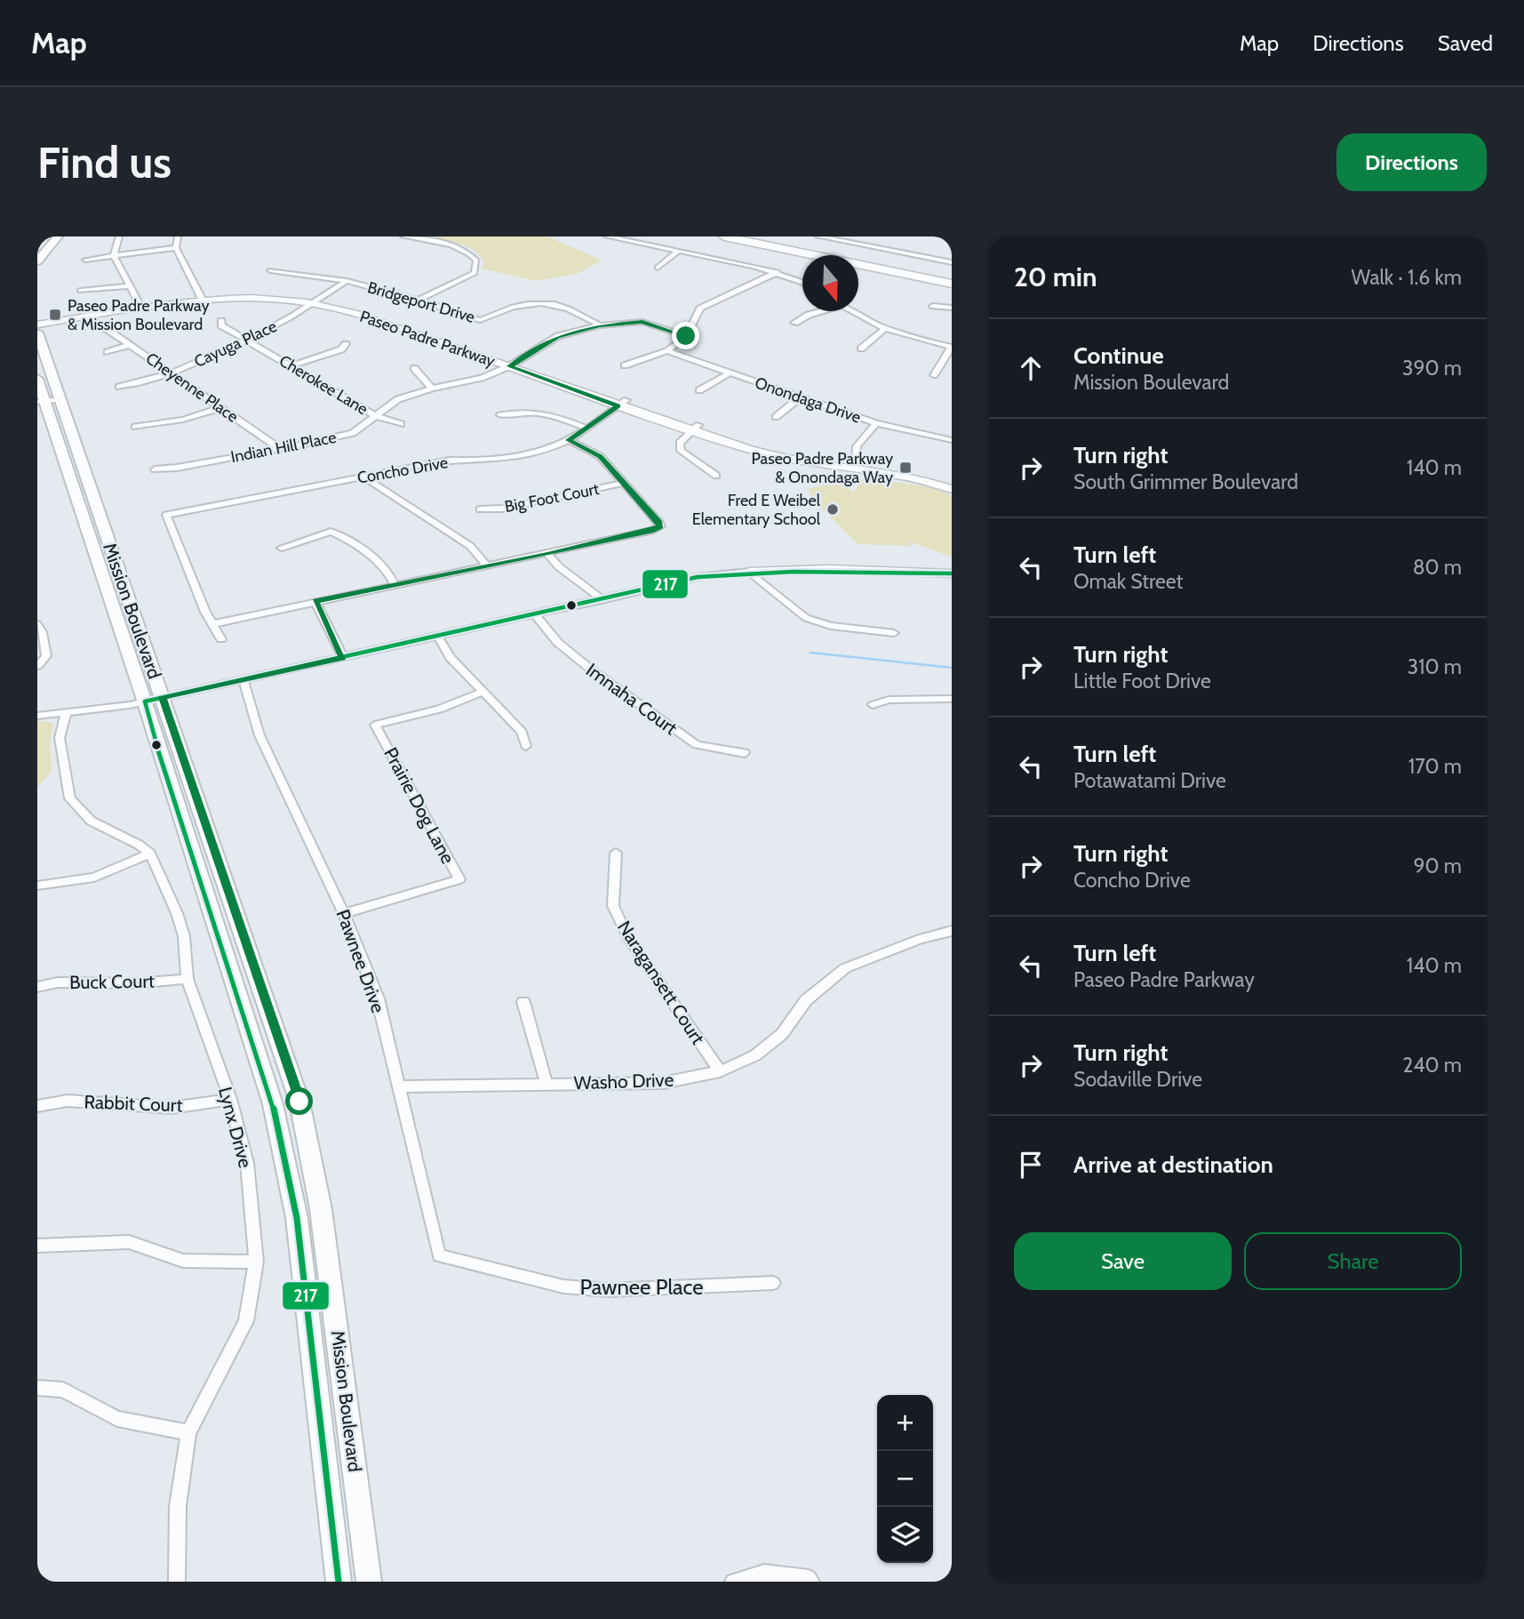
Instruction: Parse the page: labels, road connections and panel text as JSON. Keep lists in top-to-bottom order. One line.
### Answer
{"streets":{"main road":["Paseo Padre Parkway","Mission Boulevard"],"street":["Bridgeport Drive","Cayuga Place","Cherokee Lane","Cheyenne Place","Onondaga Drive","Indian Hill Place","Concho Drive","Big Foot Court","Imnaha Court","Prairie Dog Lane","Pawnee Drive","Buck Court","Naragansett Court","Washo Drive","Rabbit Court","Lynx Drive","Pawnee Place"]},"crossings":[["Bridgeport Drive","Indian Hill Place"],["Paseo Padre Parkway","Cayuga Place"],["Paseo Padre Parkway","Indian Hill Place"],["Paseo Padre Parkway","Concho Drive"],["Cayuga Place","Cherokee Lane"],["Cayuga Place","Cheyenne Place"],["Cherokee Lane","Indian Hill Place"],["Cheyenne Place","Indian Hill Place"],["Prairie Dog Lane","Pawnee Drive"],["Pawnee Drive","Washo Drive"],["Pawnee Drive","Pawnee Place"],["Buck Court","Lynx Drive"],["Naragansett Court","Washo Drive"],["Rabbit Court","Lynx Drive"]],"places":{"transit":["Paseo Padre Parkway & Mission Boulevard","Paseo Padre Parkway & Onondaga Way"],"other":["Fred E Weibel Elementary School"]},"lines":["transit line 217"],"north":"bottom","page":{"header":"Map","nav":["Map","Directions","Saved"],"buttons":["Directions",["Save","Share"]],"title":"Find us","heading":["20 min","Walk · 1.6 km"],"list":[["Continue","Mission Boulevard","390 m"],["Turn right","South Grimmer Boulevard","140 m"],["Turn left","Omak Street","80 m"],["Turn right","Little Foot Drive","310 m"],["Turn left","Potawatami Drive","170 m"],["Turn right","Concho Drive","90 m"],["Turn left","Paseo Padre Parkway","140 m"],["Turn right","Sodaville Drive","240 m"],"Arrive at destination"],"map_buttons":["+","−"]}}
